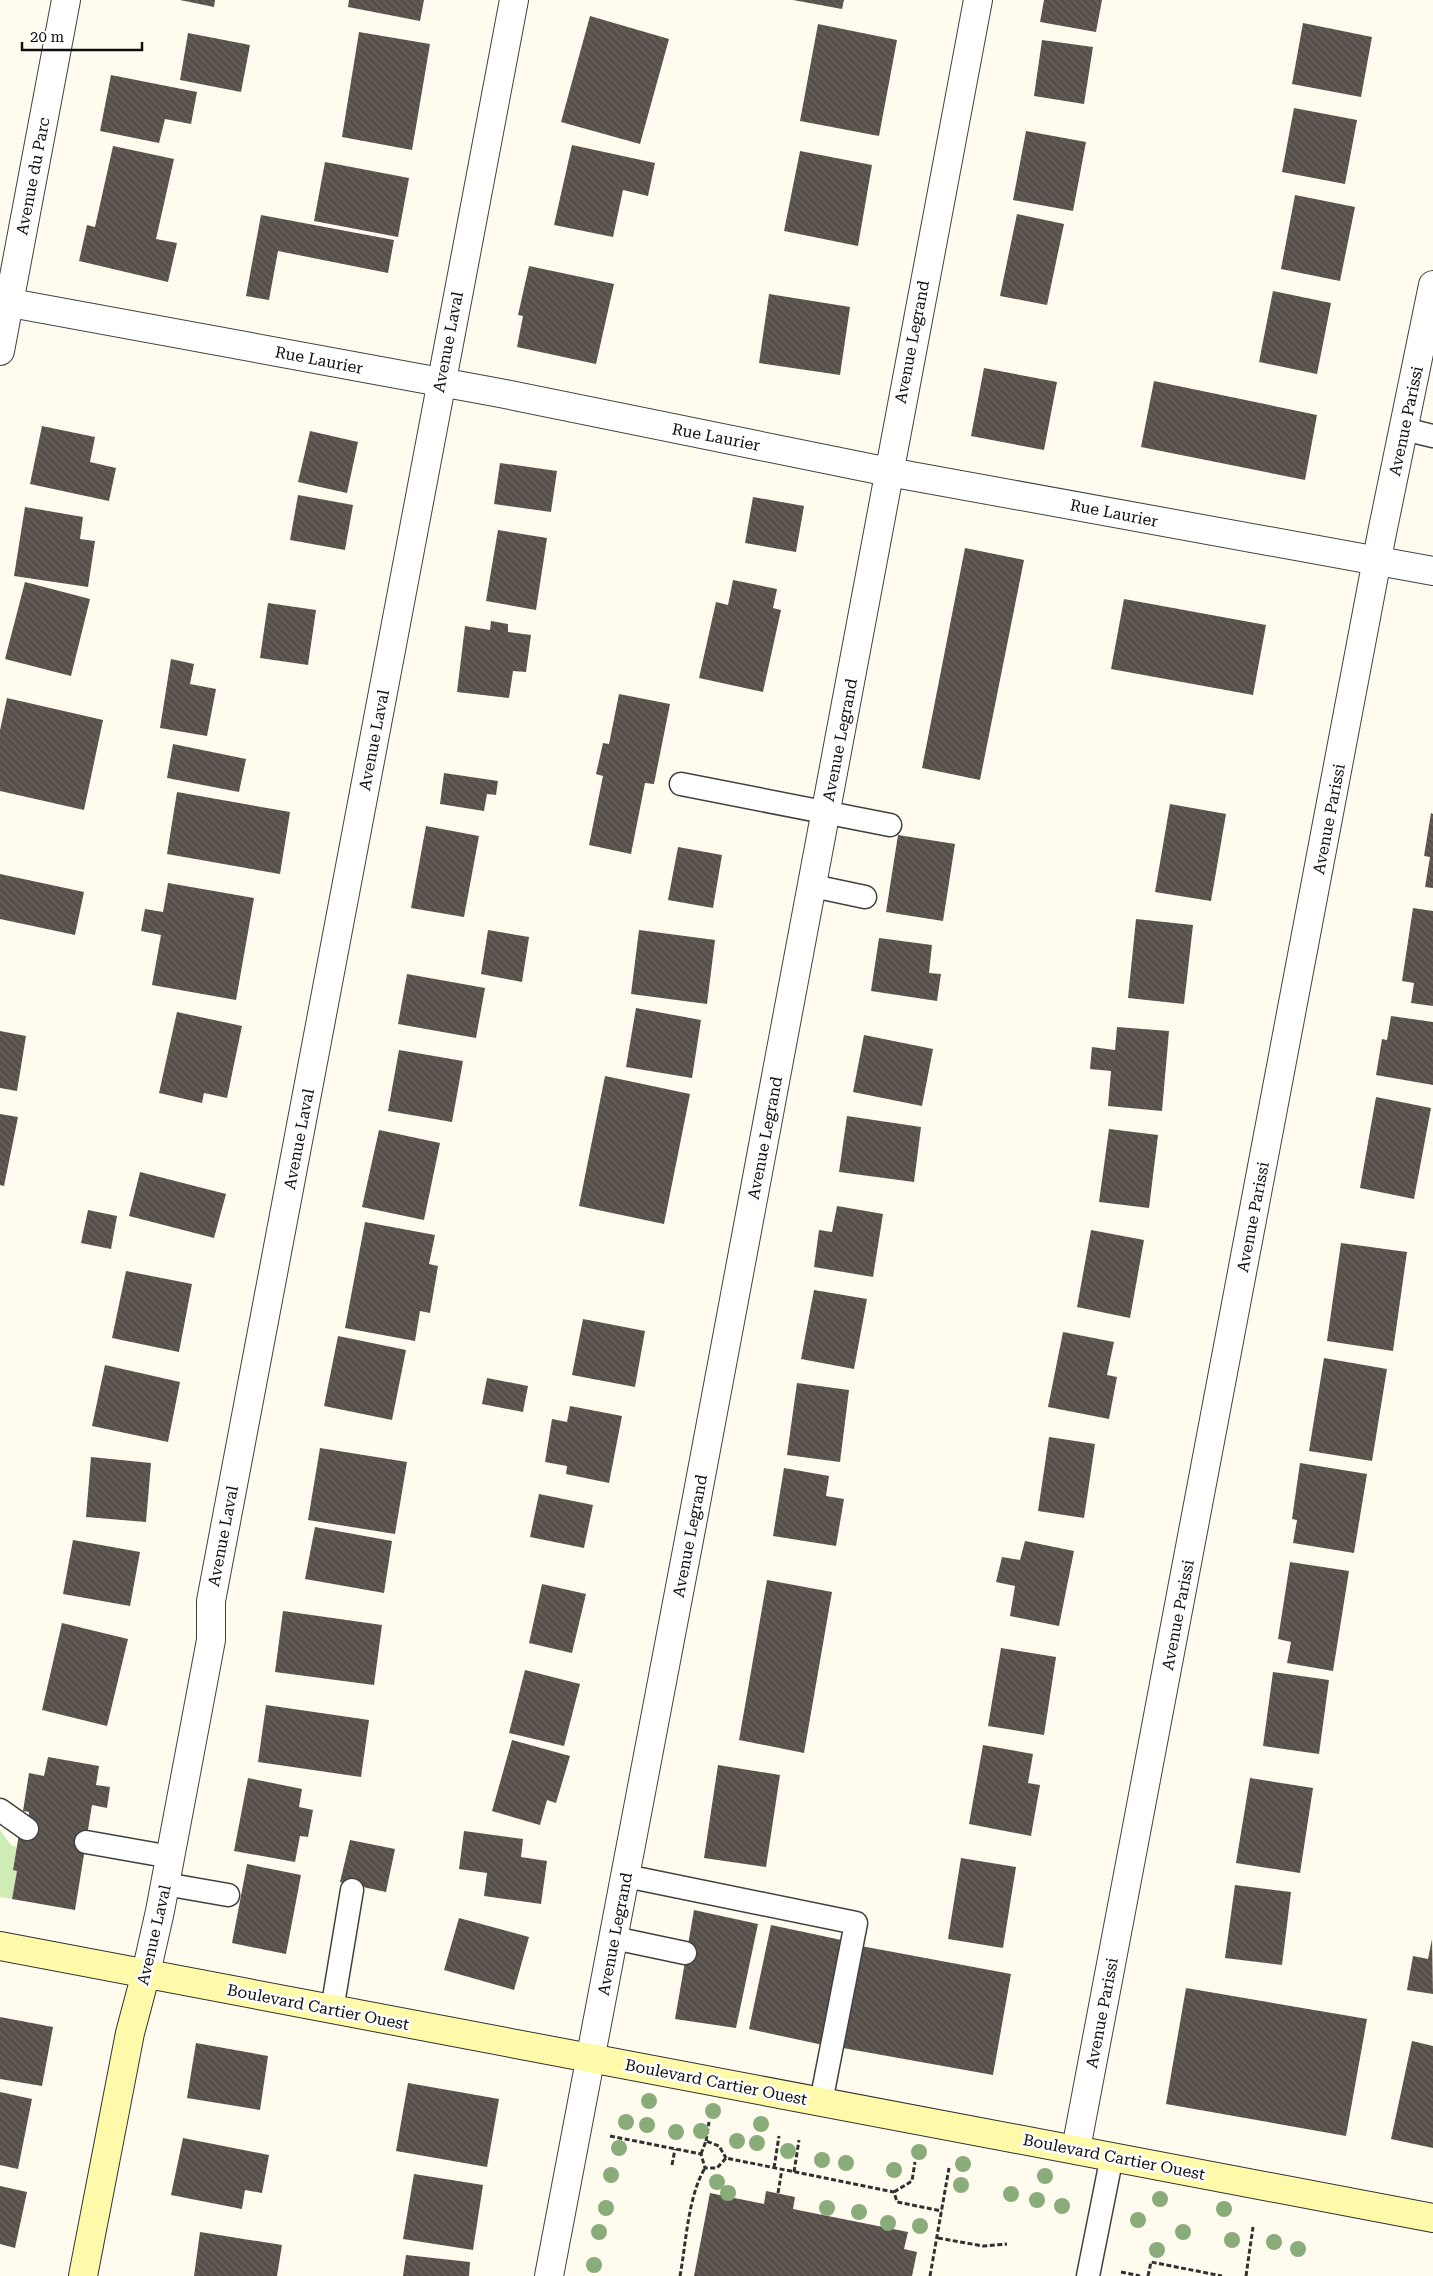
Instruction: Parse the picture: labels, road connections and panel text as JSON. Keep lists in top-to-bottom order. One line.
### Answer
{"streets":{"street":["Avenue du Parc","Avenue Laval","Avenue Legrand","Rue Laurier","Avenue Parissi","Boulevard Cartier Ouest"]},"crossings":[["Avenue du Parc","Rue Laurier"],["Avenue Laval","Rue Laurier"],["Avenue Laval","Boulevard Cartier Ouest"],["Avenue Legrand","Rue Laurier"],["Avenue Legrand","Boulevard Cartier Ouest"],["Rue Laurier","Avenue Parissi"],["Avenue Parissi","Boulevard Cartier Ouest"]],"scale_bar":"20 m"}
